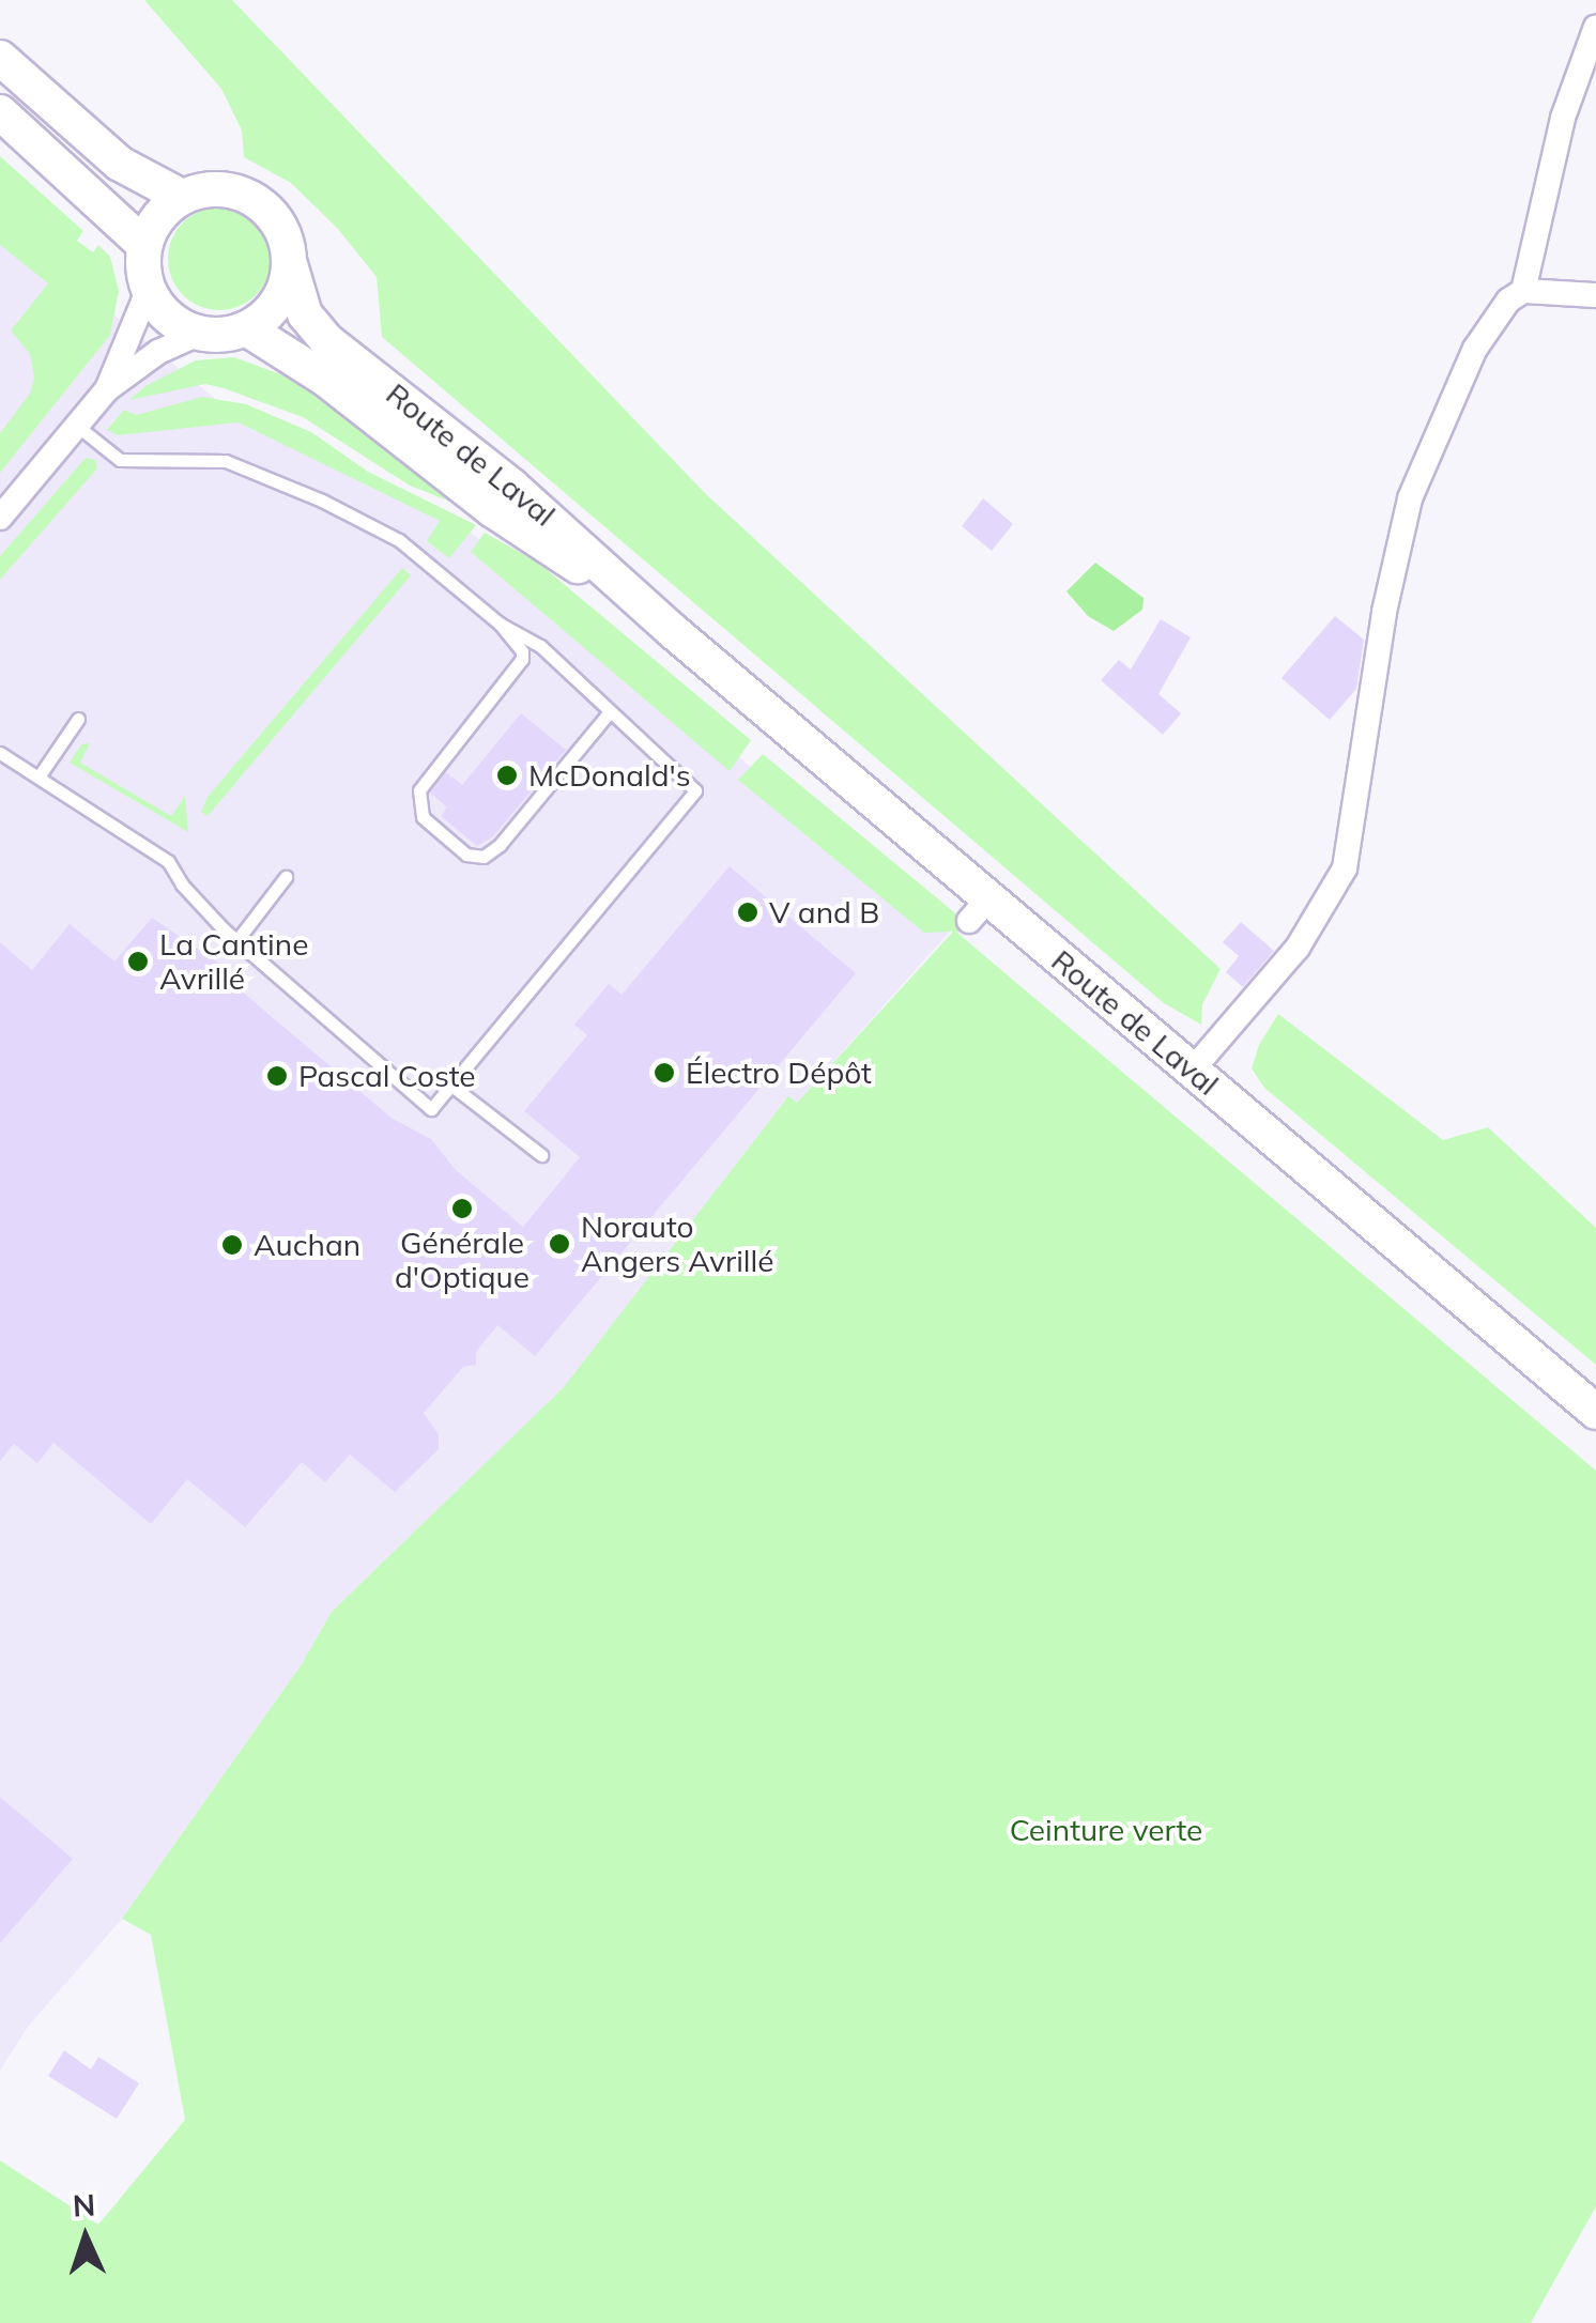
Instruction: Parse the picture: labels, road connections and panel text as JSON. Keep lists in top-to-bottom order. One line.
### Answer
{"streets":{"main road":["Route de Laval"]},"parks":["Ceinture verte"],"places":["McDonald's","V and B","La Cantine Avrillé","Électro Dépôt","Pascal Coste","Générale d'Optique","Norauto Angers Avrillé","Auchan"],"north":"top"}
